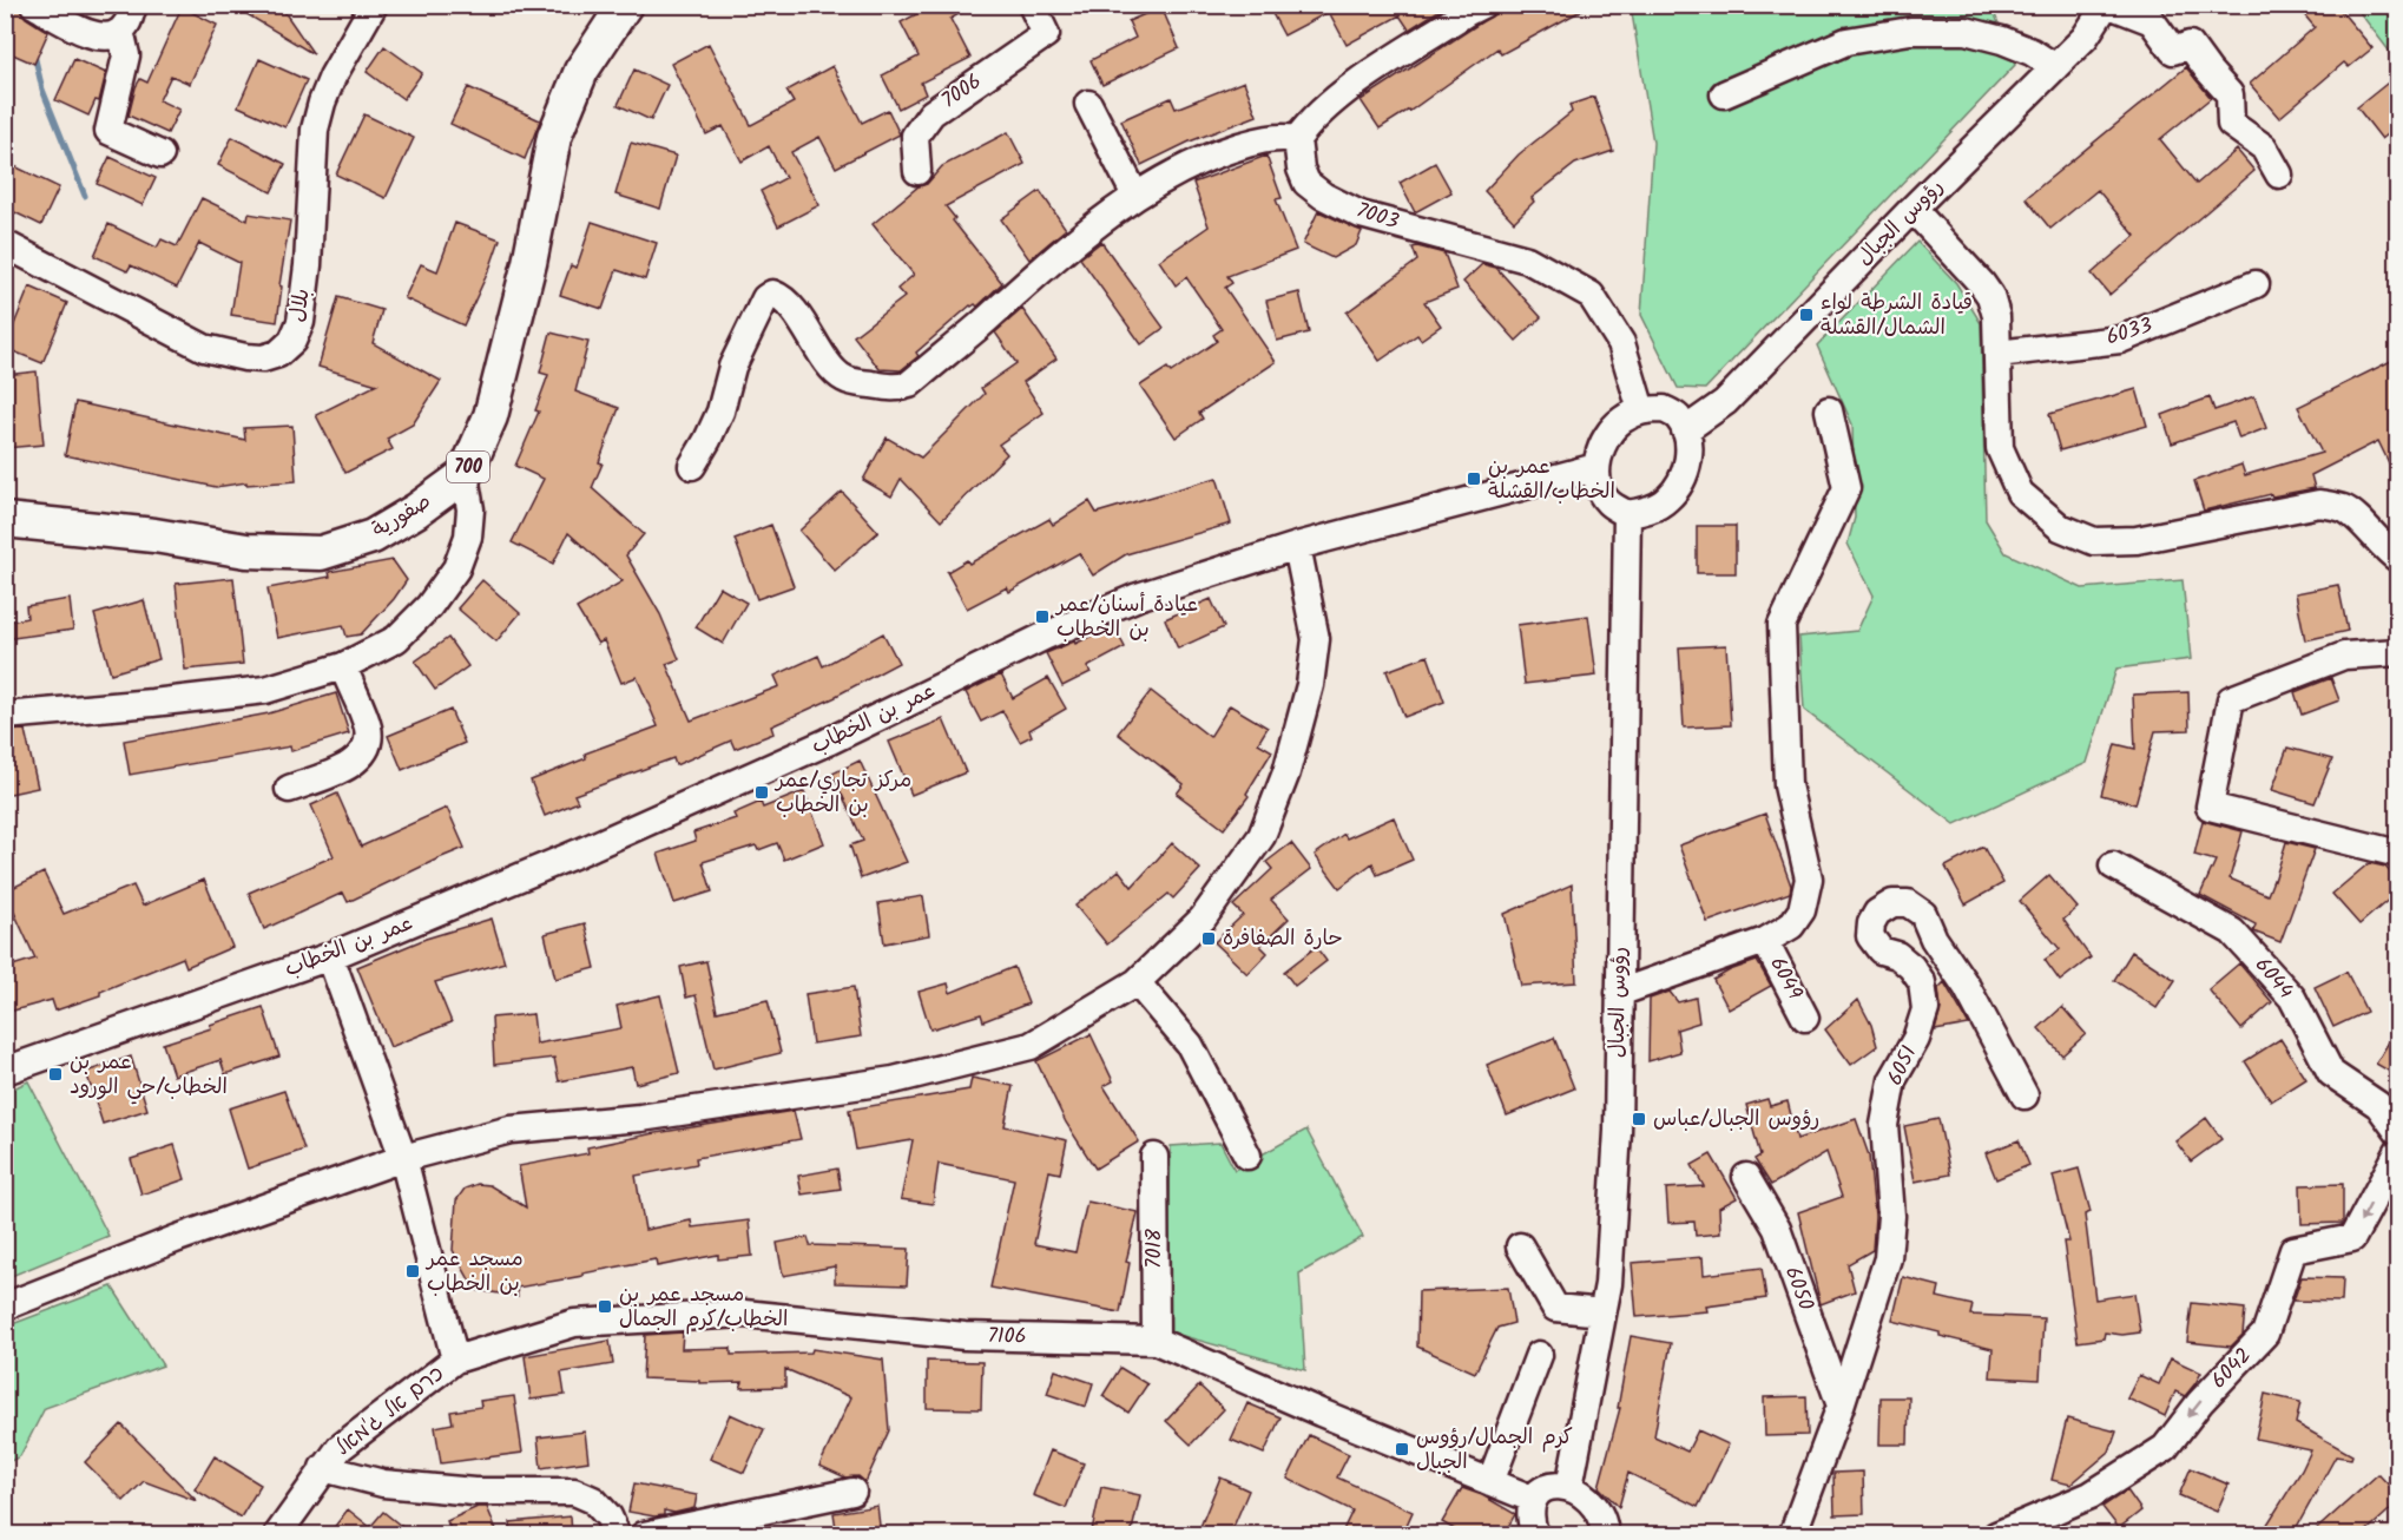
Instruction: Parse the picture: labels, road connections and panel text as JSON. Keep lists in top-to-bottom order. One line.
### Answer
{"streets":{"main road":["700","صفورية"],"street":["7006","7003","رؤوس الجبال","بلال","6033","عمر بن الخطاب","6049","6044","6051","7018","6050","7106","6042","כרם אל ג'מאל"]},"crossings":[["7003","رؤوس الجبال"],["7003","عمر بن الخطاب"],["رؤوس الجبال","عمر بن الخطاب"],["6051","6050"],["7018","7106"],["7106","כרם אל ג'מאל"]],"one_way":["6042"],"places":{"transit":["قيادة الشرطة لواء الشمال/القشلة","عمر بن الخطاب/القشلة","عيادة أسنان/عمر بن الخطاب","مركز تجاري/عمر بن الخطاب","حارة الصفافرة","عمر بن الخطاب/حي الورود","رؤوس الجبال/عباس","مسجد عمر بن الخطاب","مسجد عمر بن الخطاب/كرم الجمال","كرم الجمال/رؤوس الجبال"]}}
